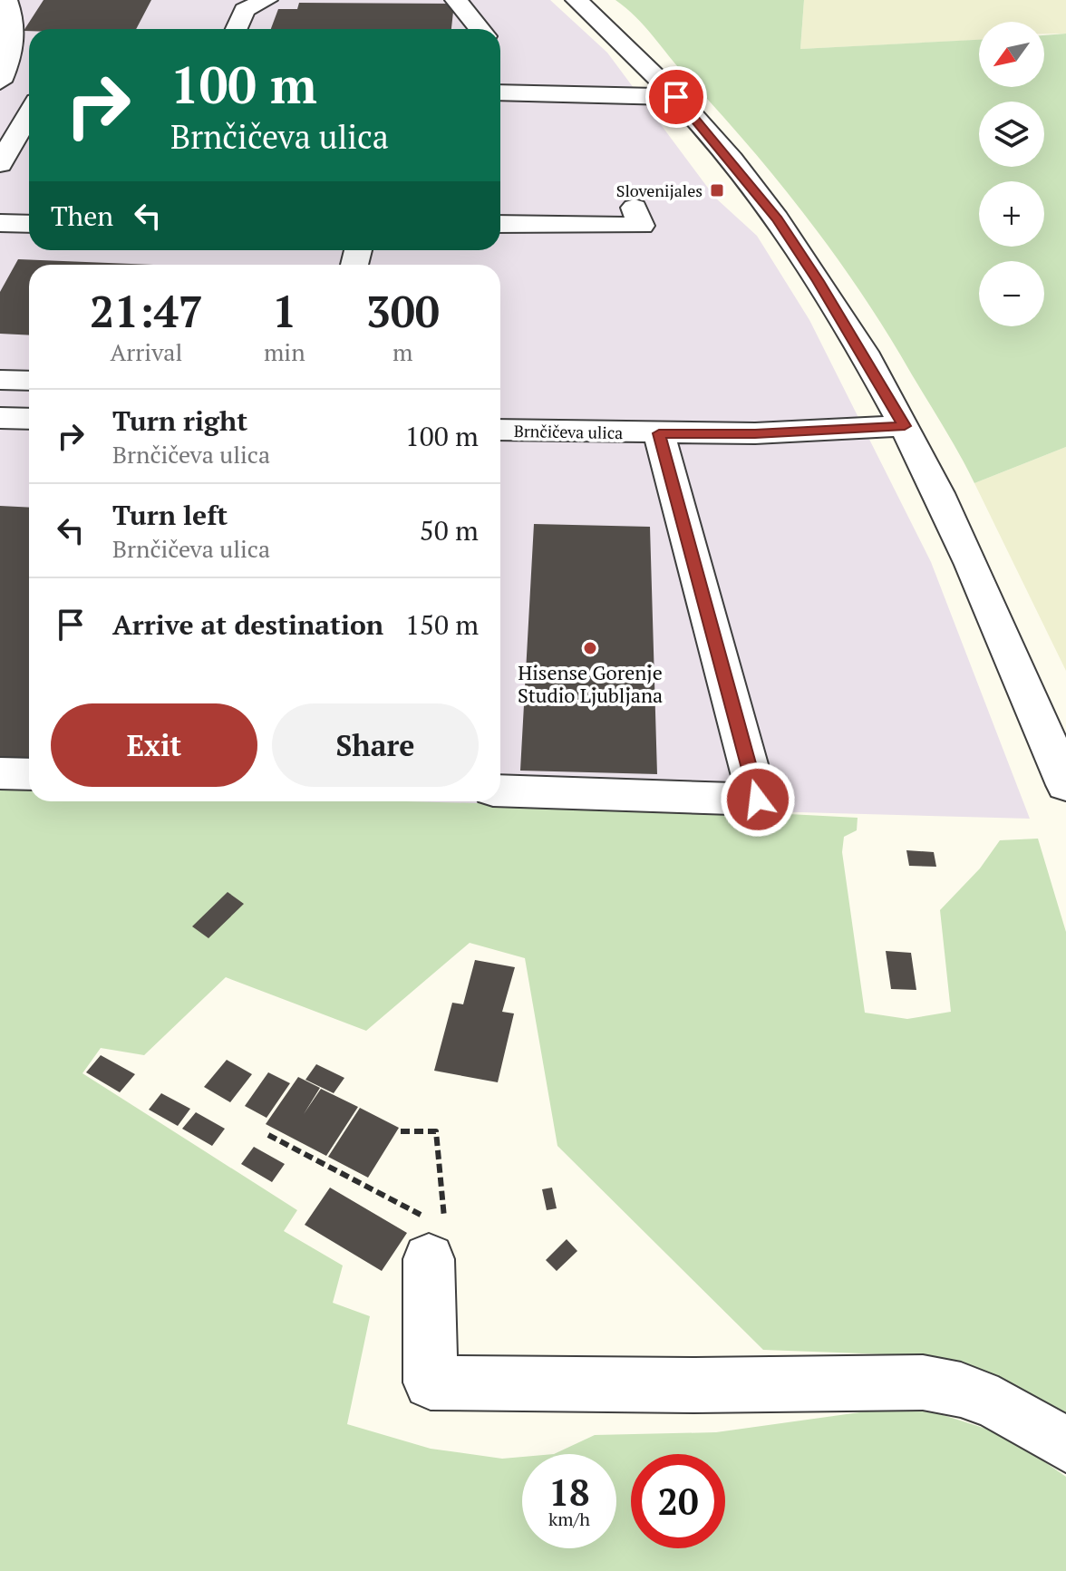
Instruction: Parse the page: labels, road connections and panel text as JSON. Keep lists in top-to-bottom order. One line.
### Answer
{"streets":{"street":["Brnčičeva ulica"]},"places":{"transit":["Slovenijales"],"other":["Hisense Gorenje Studio Ljubljana"]},"north":"bottom left","page":{"map_buttons":["+","−"],"turn":["100 m","Brnčičeva ulica"],"then":"Then","eta":["21:47","Arrival","1","min","300","m"],"list":[{"name":"Turn right","note":"Brnčičeva ulica","value":"100 m"},{"name":"Turn left","note":"Brnčičeva ulica","value":"50 m"},{"name":"Arrive at destination","value":"150 m"}],"buttons":["Exit","Share"],"speed":"18 km/h","limit":"20"}}
